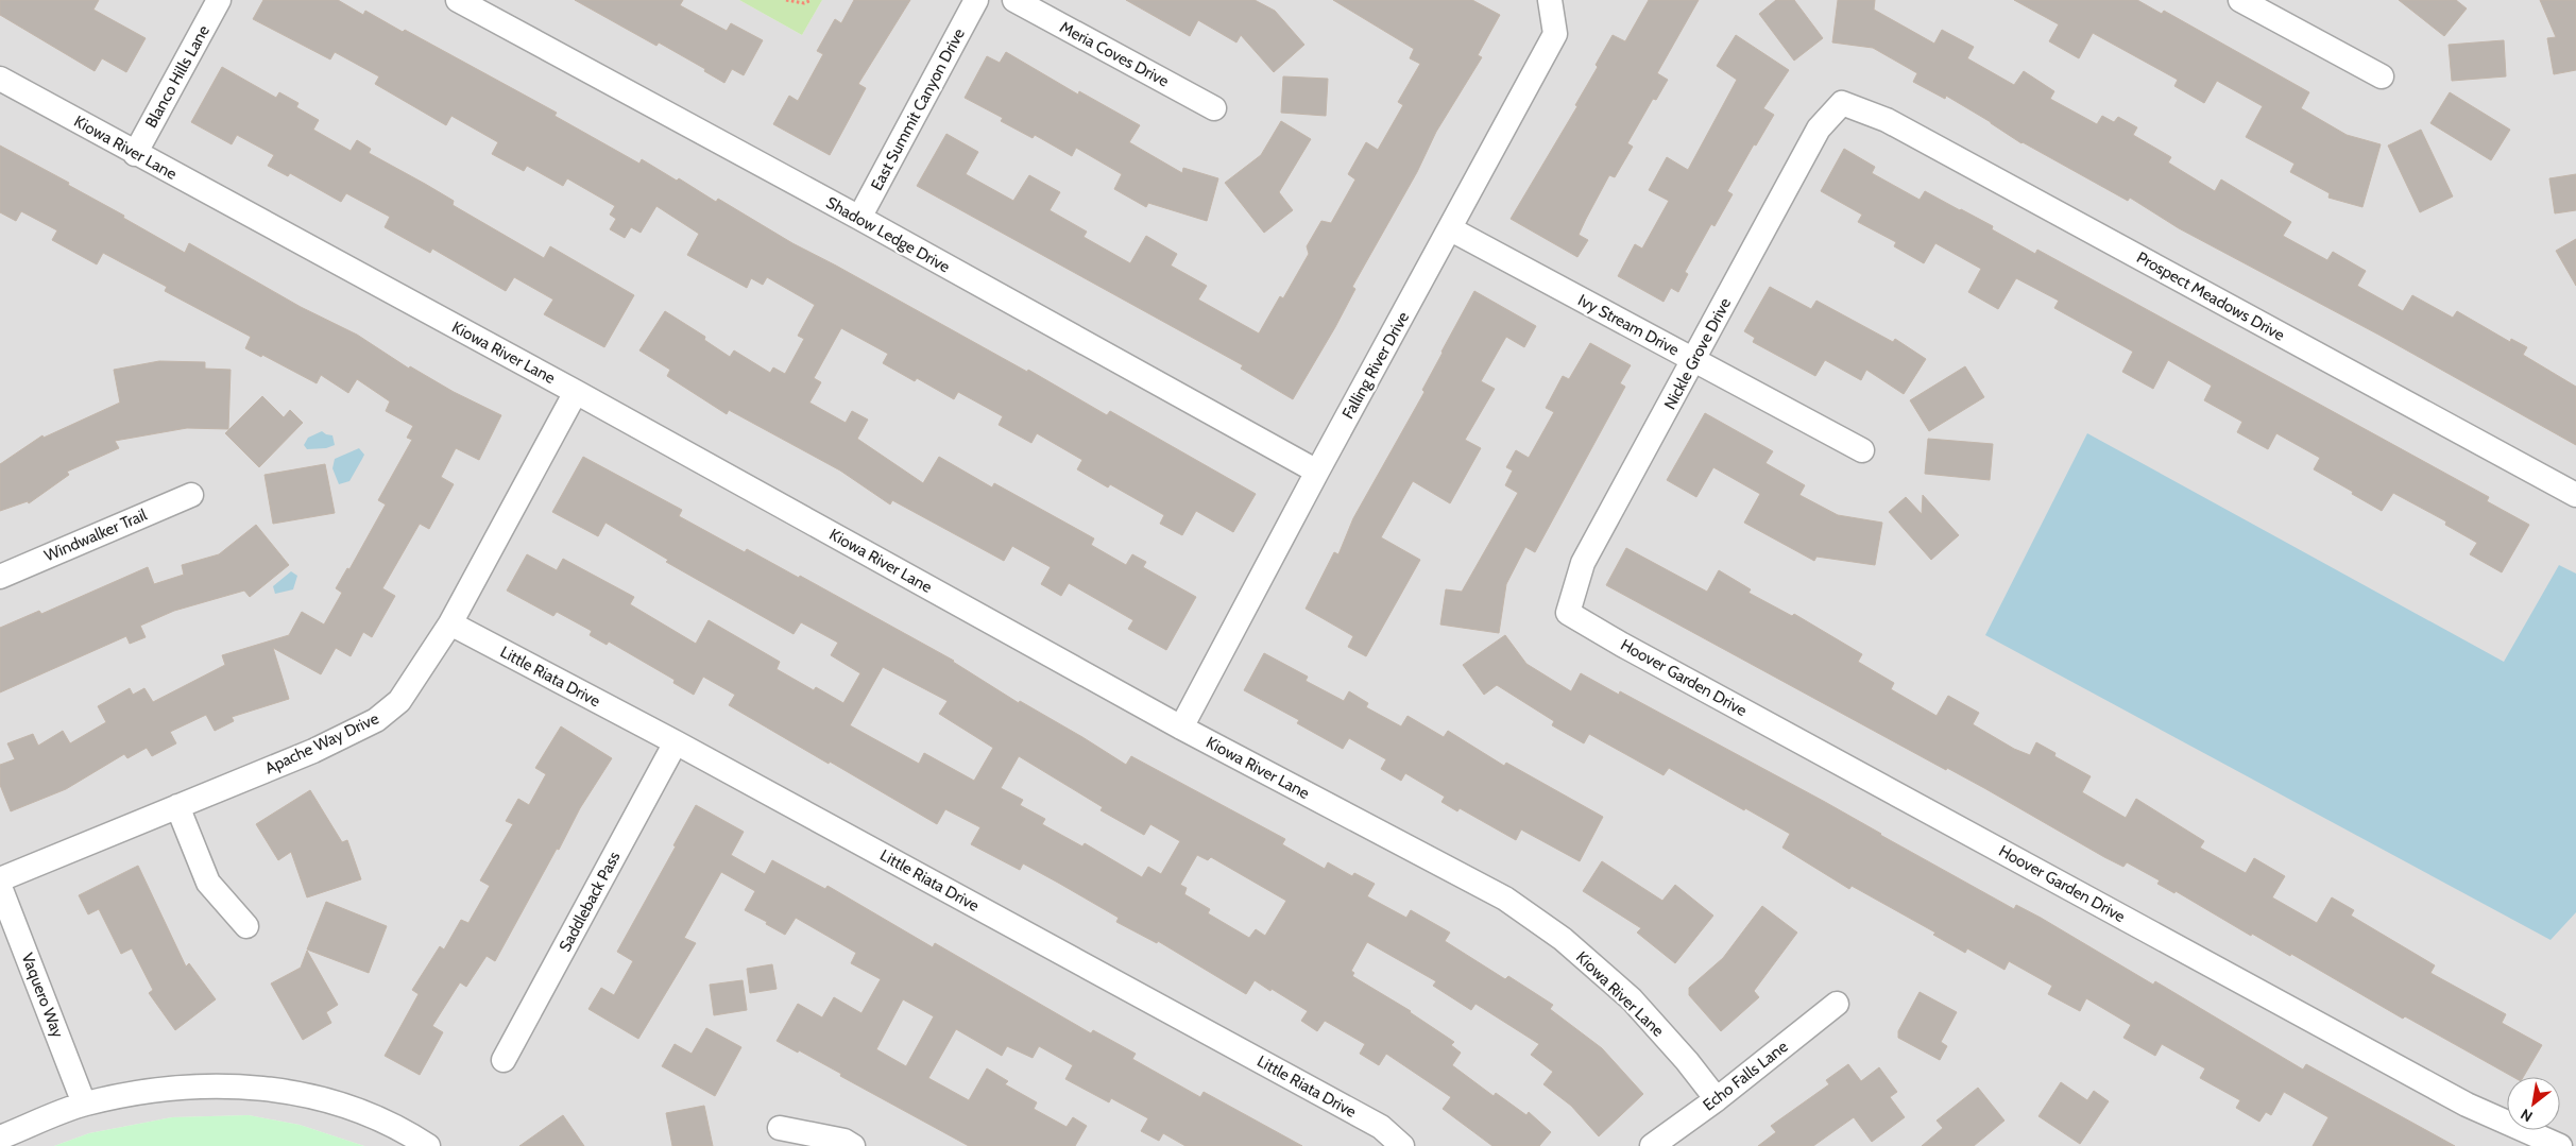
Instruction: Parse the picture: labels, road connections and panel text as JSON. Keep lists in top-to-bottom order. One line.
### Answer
{"streets":{"street":["Meria Coves Drive","Blanco Hills Lane","East Summit Canyon Drive","Kiowa River Lane","Shadow Ledge Drive","Prospect Meadows Drive","Ivy Stream Drive","Nickle Grove Drive","Falling River Drive","Windwalker Trail","Little Riata Drive","Hoover Garden Drive","Apache Way Drive","Saddleback Pass","Vaquero Way","Echo Falls Lane"]},"crossings":[["Blanco Hills Lane","Kiowa River Lane"],["East Summit Canyon Drive","Shadow Ledge Drive"],["Kiowa River Lane","Falling River Drive"],["Kiowa River Lane","Apache Way Drive"],["Kiowa River Lane","Echo Falls Lane"],["Shadow Ledge Drive","Falling River Drive"],["Prospect Meadows Drive","Nickle Grove Drive"],["Ivy Stream Drive","Nickle Grove Drive"],["Ivy Stream Drive","Falling River Drive"],["Nickle Grove Drive","Hoover Garden Drive"],["Little Riata Drive","Apache Way Drive"],["Little Riata Drive","Saddleback Pass"]],"north":"bottom left"}
